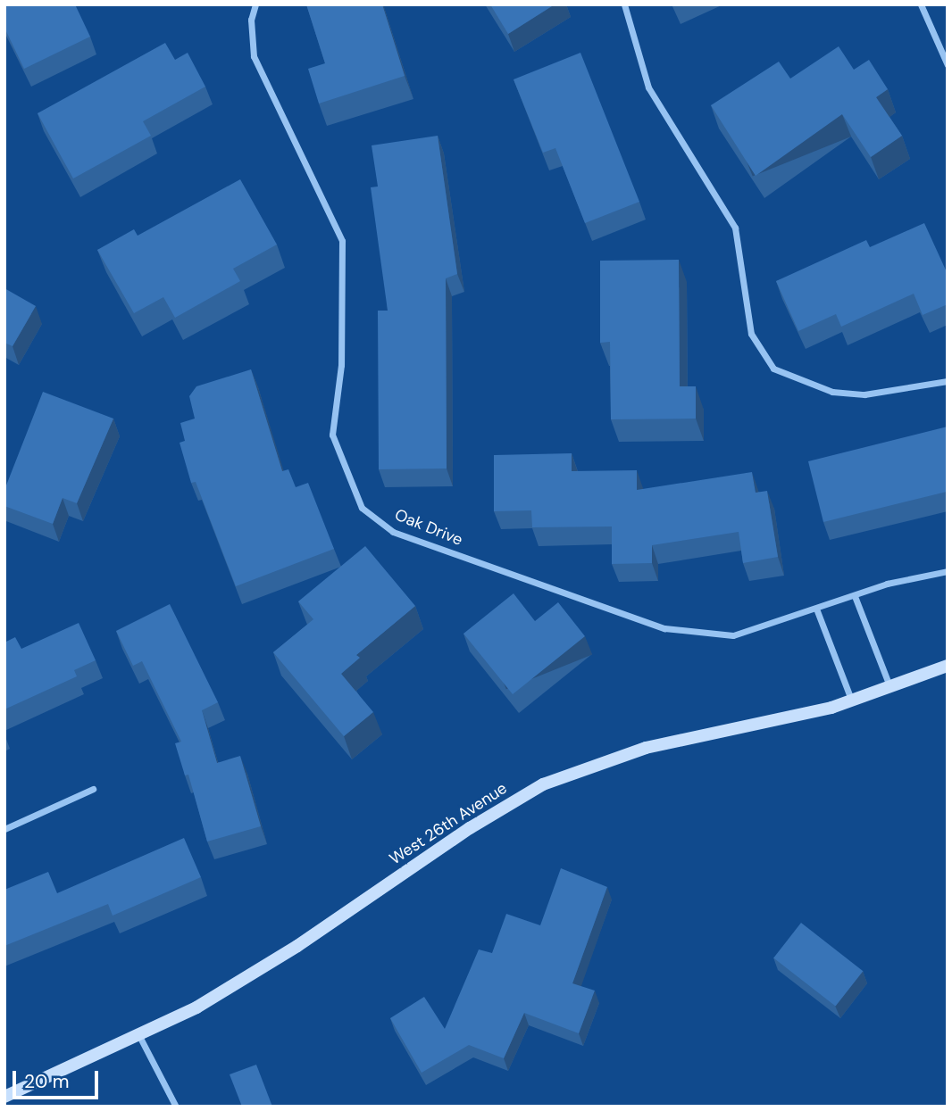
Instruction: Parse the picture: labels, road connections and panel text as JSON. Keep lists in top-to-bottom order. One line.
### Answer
{"streets":{"street":["Oak Drive","West 26th Avenue"]},"scale_bar":"20 m"}
